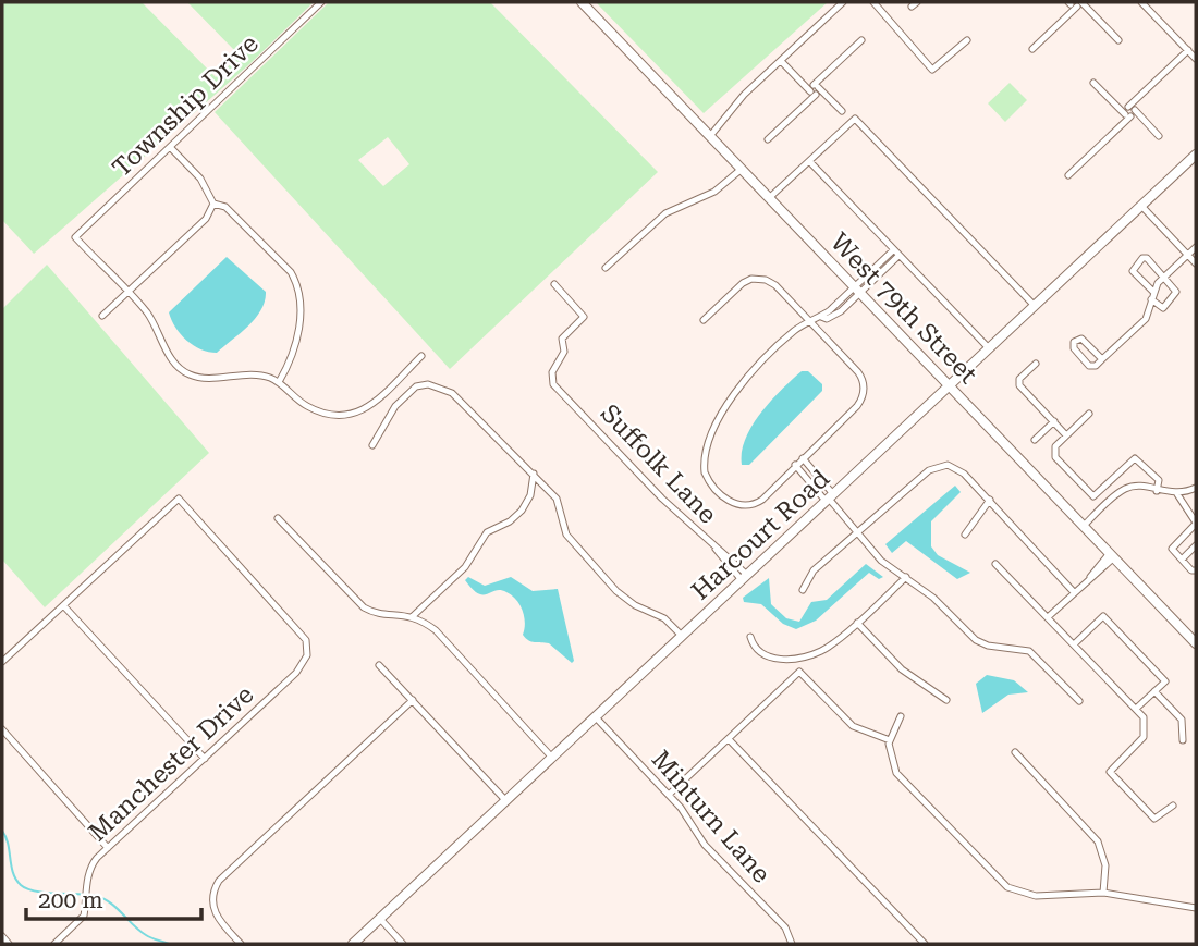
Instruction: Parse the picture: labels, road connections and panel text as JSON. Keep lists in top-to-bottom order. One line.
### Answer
{"streets":{"street":["Township Drive","West 79th Street","Suffolk Lane","Harcourt Road","Manchester Drive","Minturn Lane"]},"crossings":[["West 79th Street","Harcourt Road"],["Suffolk Lane","Harcourt Road"],["Harcourt Road","Minturn Lane"]],"scale_bar":"200 m"}
